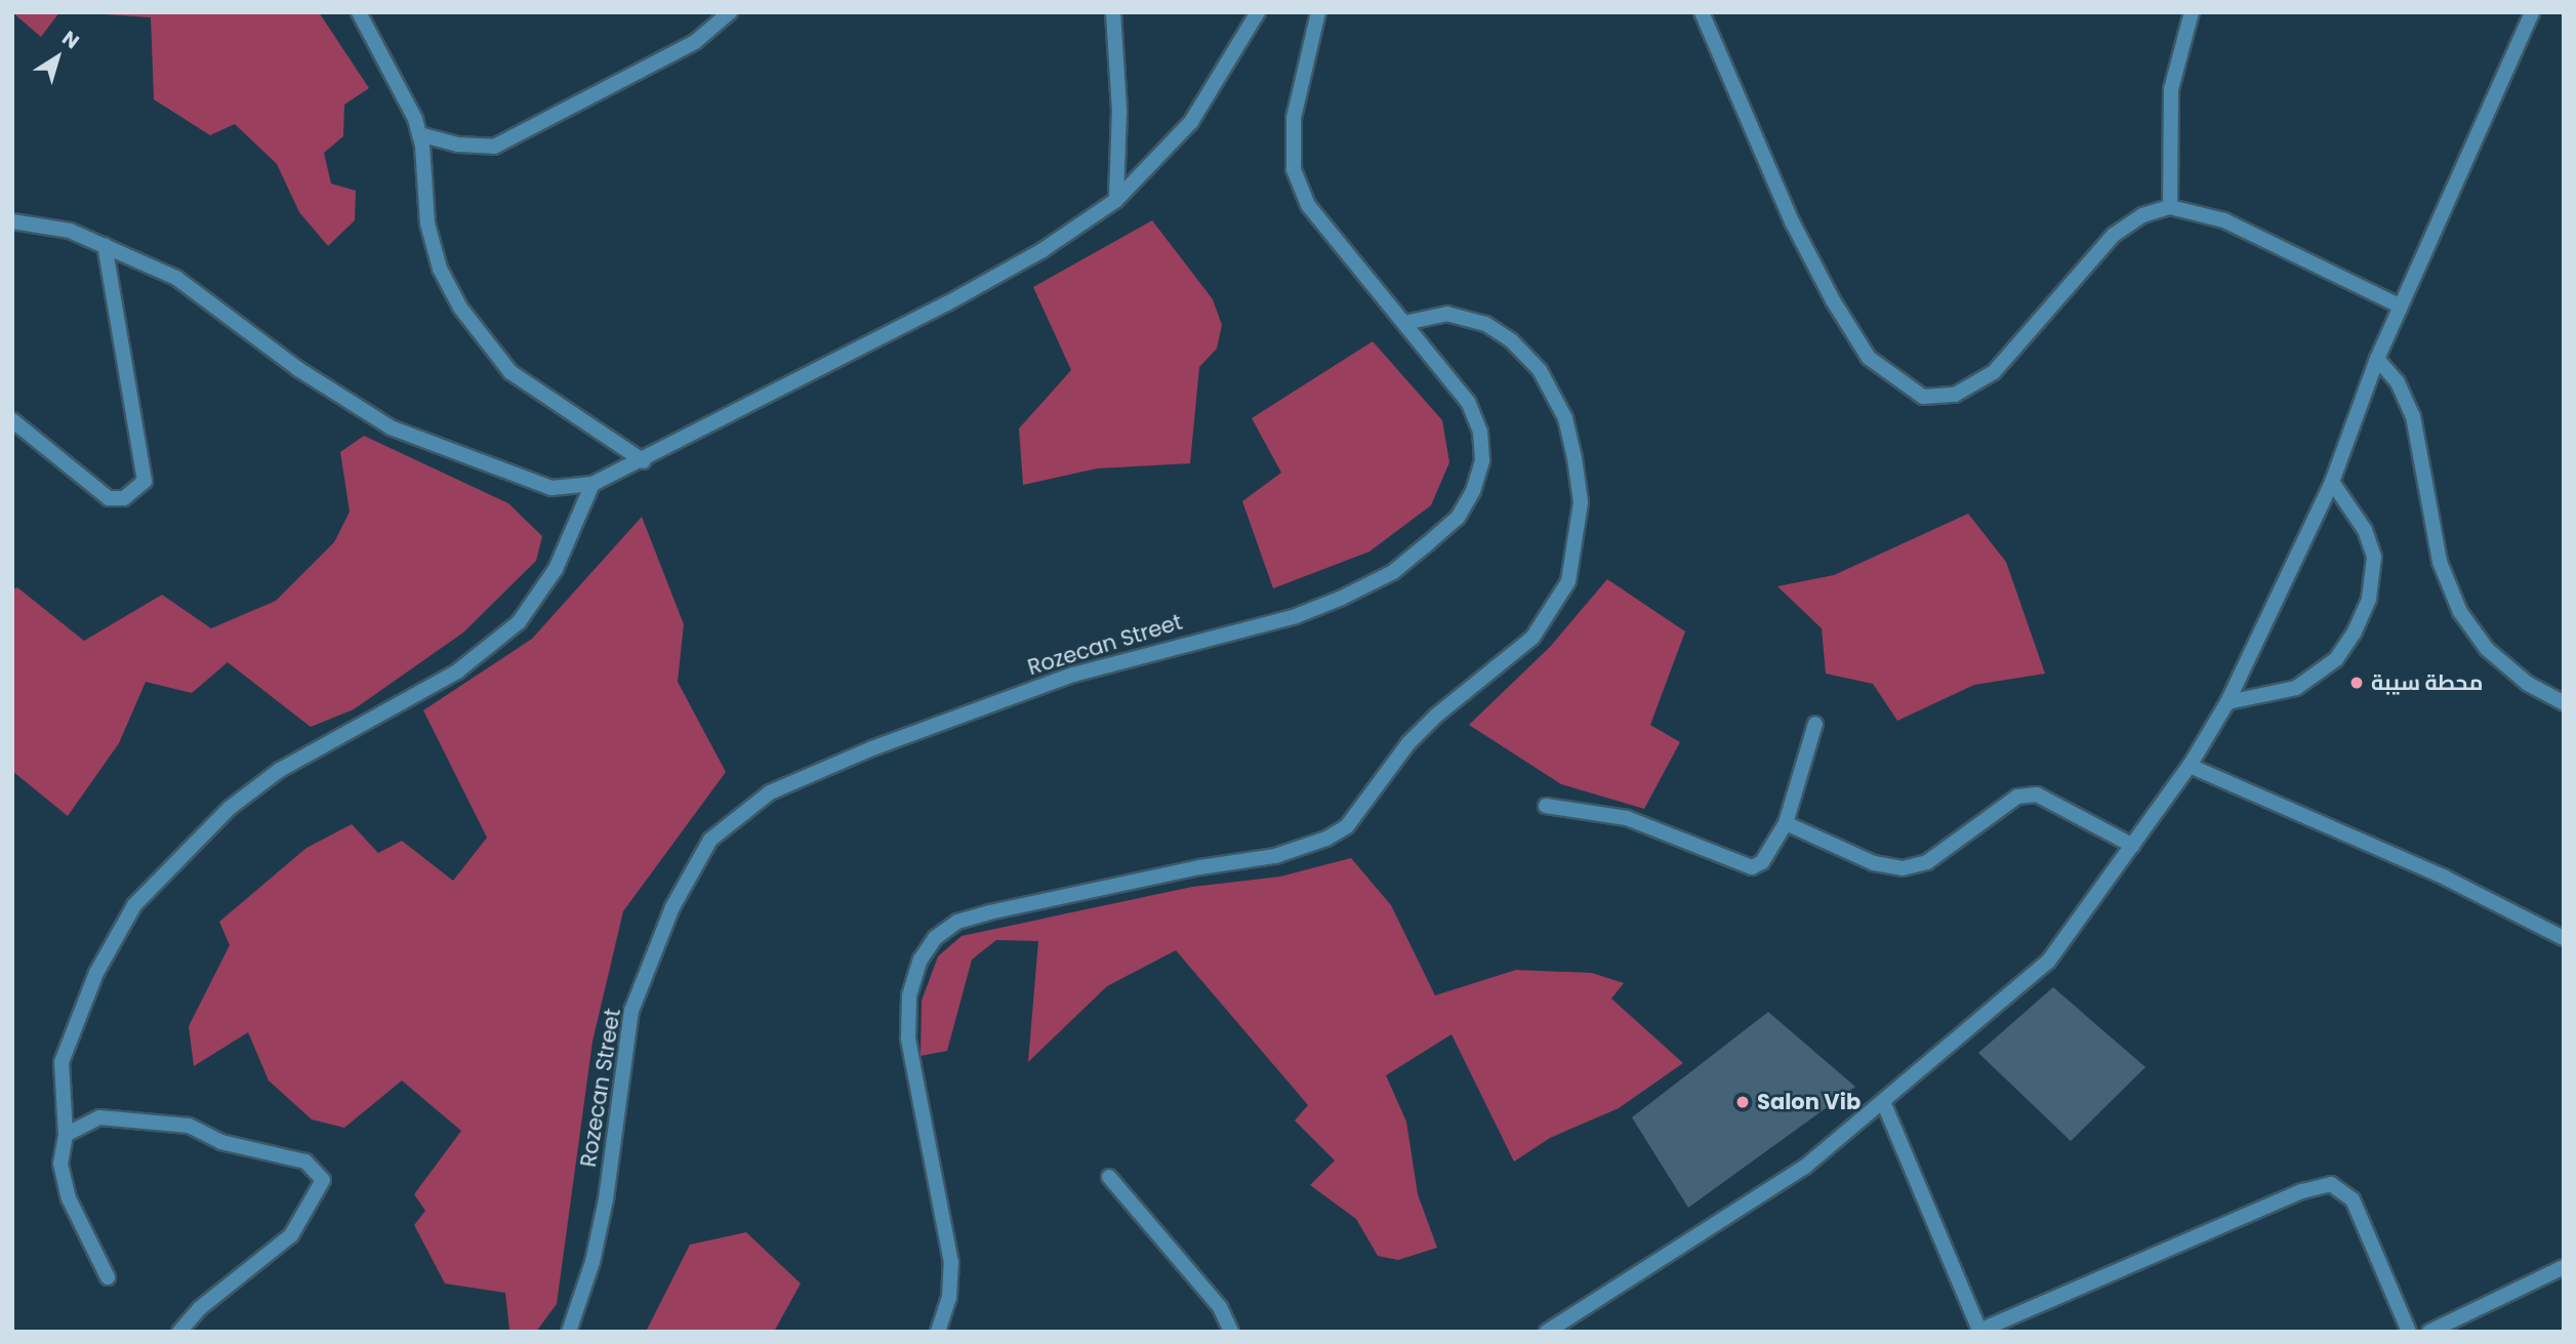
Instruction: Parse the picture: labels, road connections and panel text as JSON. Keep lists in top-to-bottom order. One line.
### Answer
{"streets":{"street":["Rozecan Street"]},"places":["محطة سيبة","Salon Vib"],"north":"top right"}
